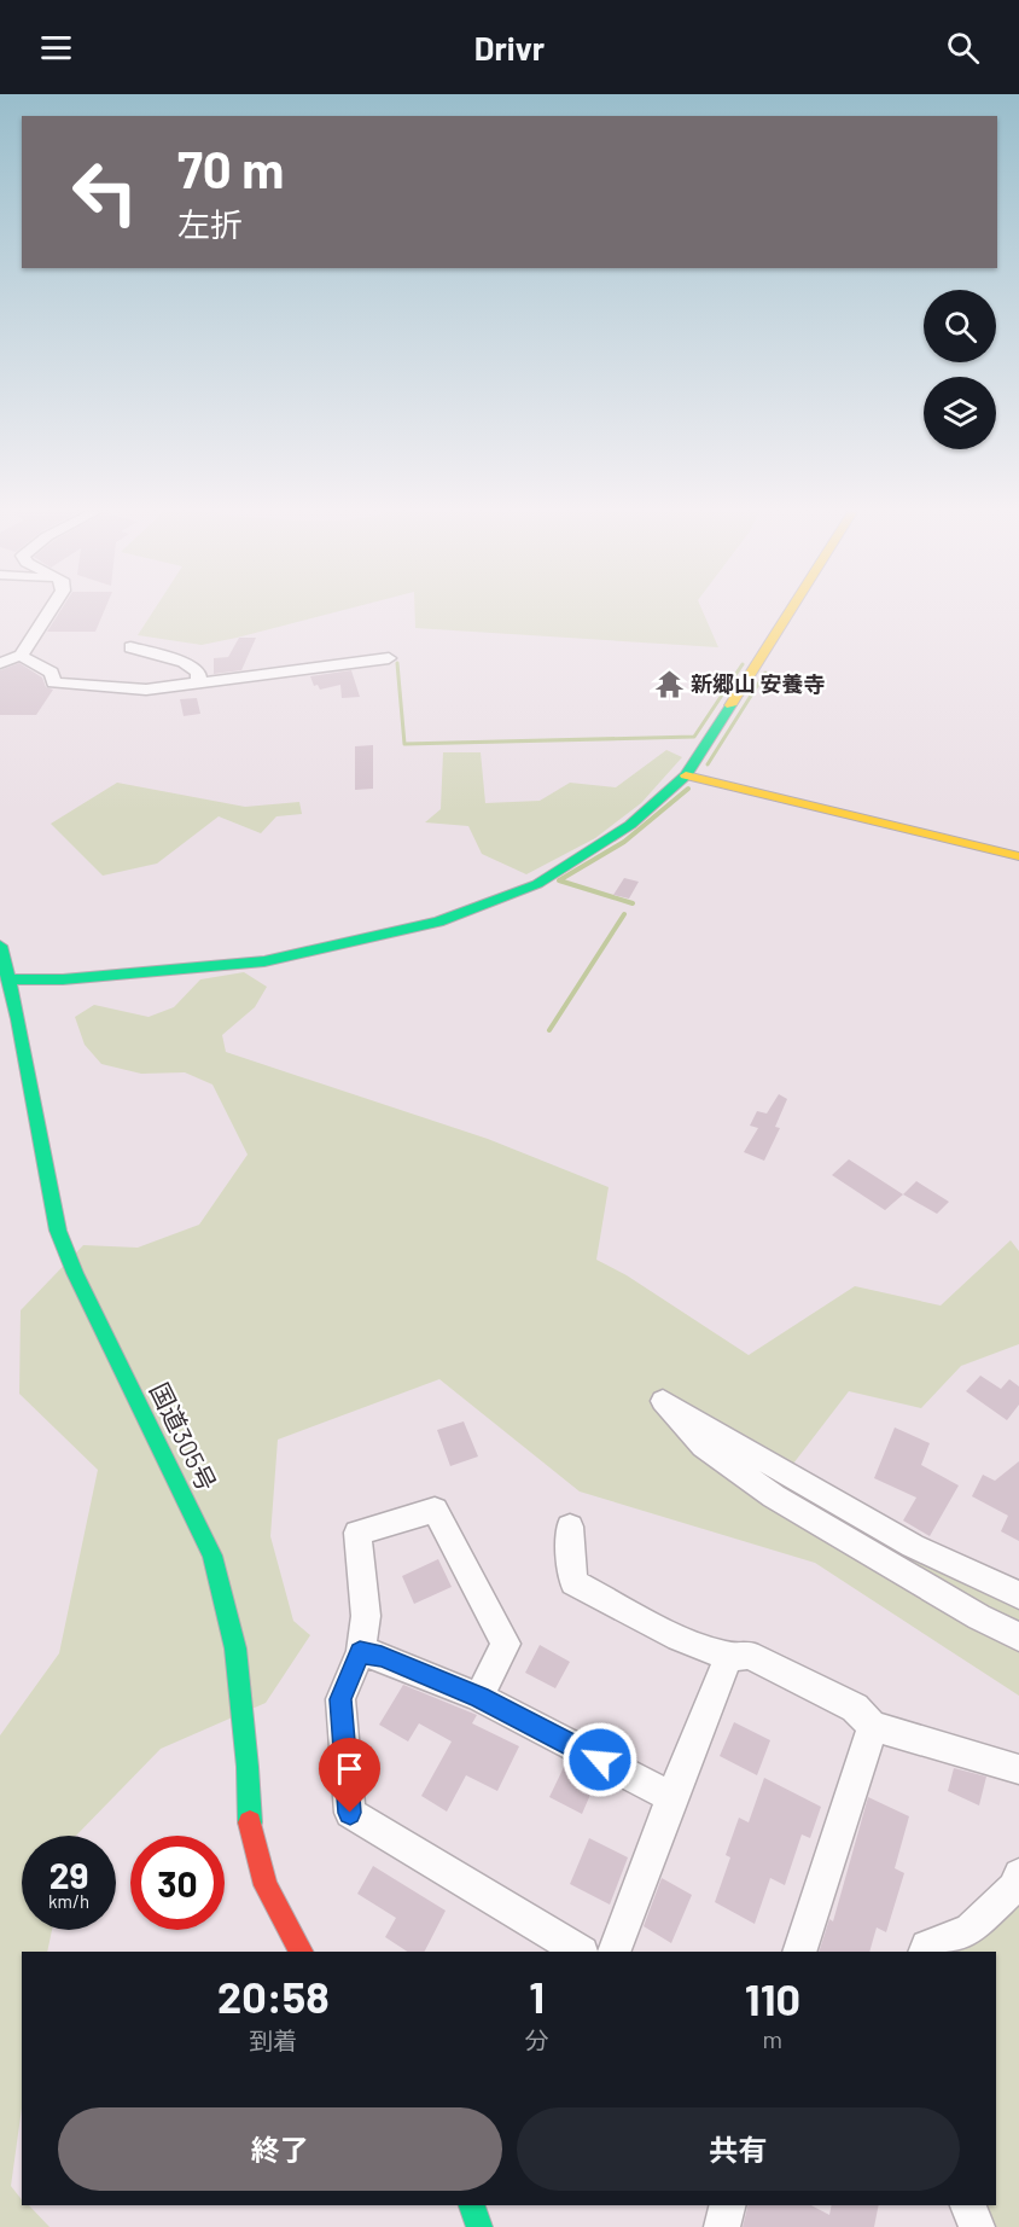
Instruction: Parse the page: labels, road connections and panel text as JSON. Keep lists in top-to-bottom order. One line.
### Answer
{"streets":{"main road":["国道305号"]},"places":{"temple":["新郷山 安養寺"]},"page":{"header":"Drivr","turn":["70 m","左折"],"speed":"29 km/h","limit":"30","eta":["20:58","到着","1","分","110","m"],"buttons":["終了","共有"]}}
